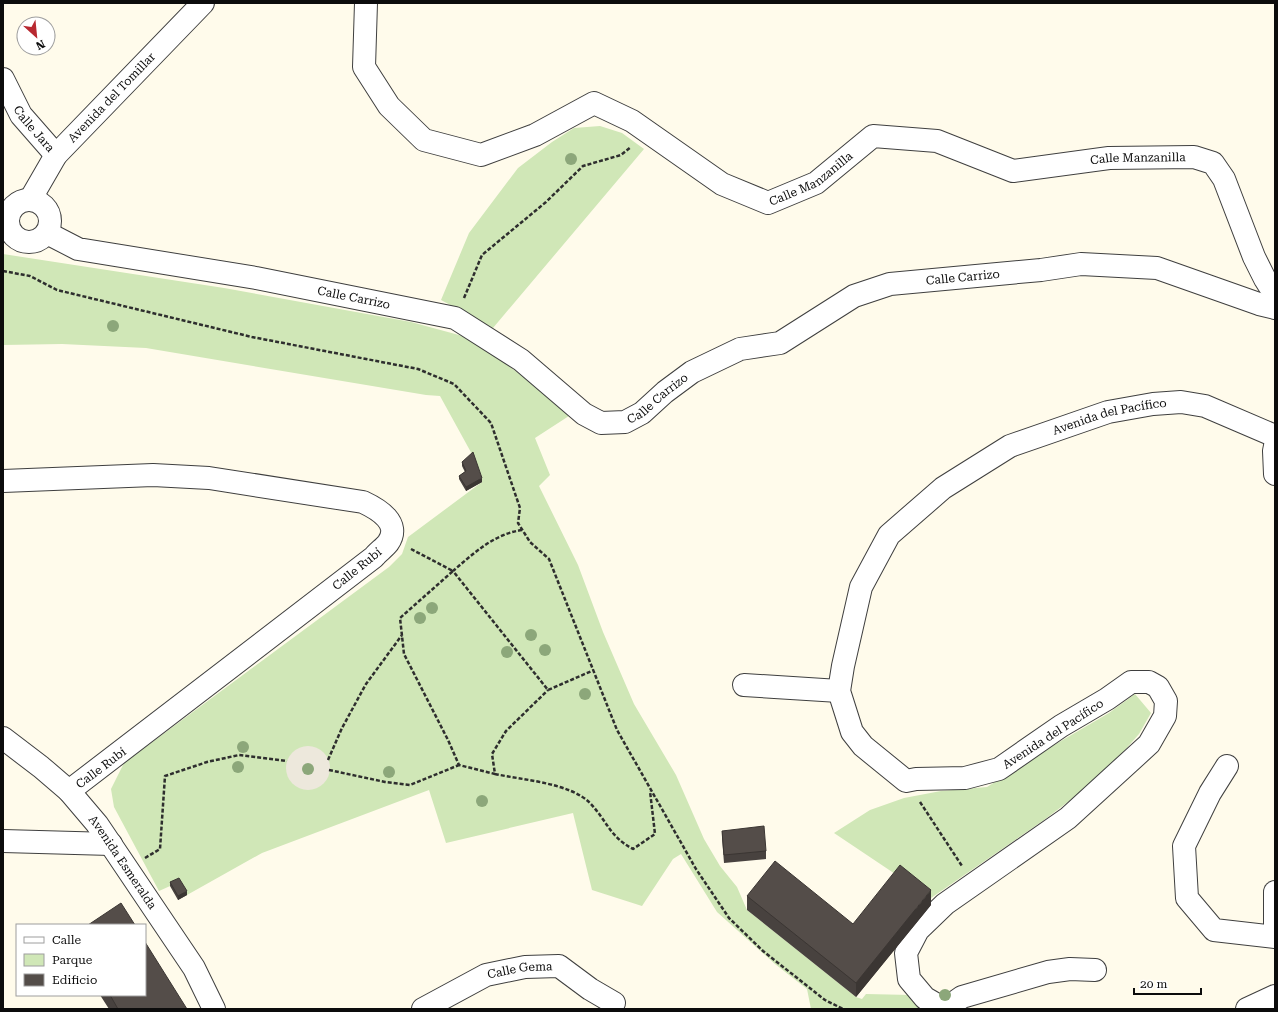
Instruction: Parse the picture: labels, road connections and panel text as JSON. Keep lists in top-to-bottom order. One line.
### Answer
{"streets":{"street":["Avenida del Tomillar","Calle Jara","Calle Manzanilla","Calle Carrizo","Avenida del Pacífico","Calle Rubí","Avenida Esmeralda","Calle Gema"]},"crossings":[["Avenida del Tomillar","Calle Jara"],["Avenida del Tomillar","Calle Carrizo"],["Calle Manzanilla","Calle Carrizo"],["Calle Rubí","Avenida Esmeralda"]],"legend":["Calle","Parque","Edificio"],"scale_bar":"20 m","north":"bottom right"}
